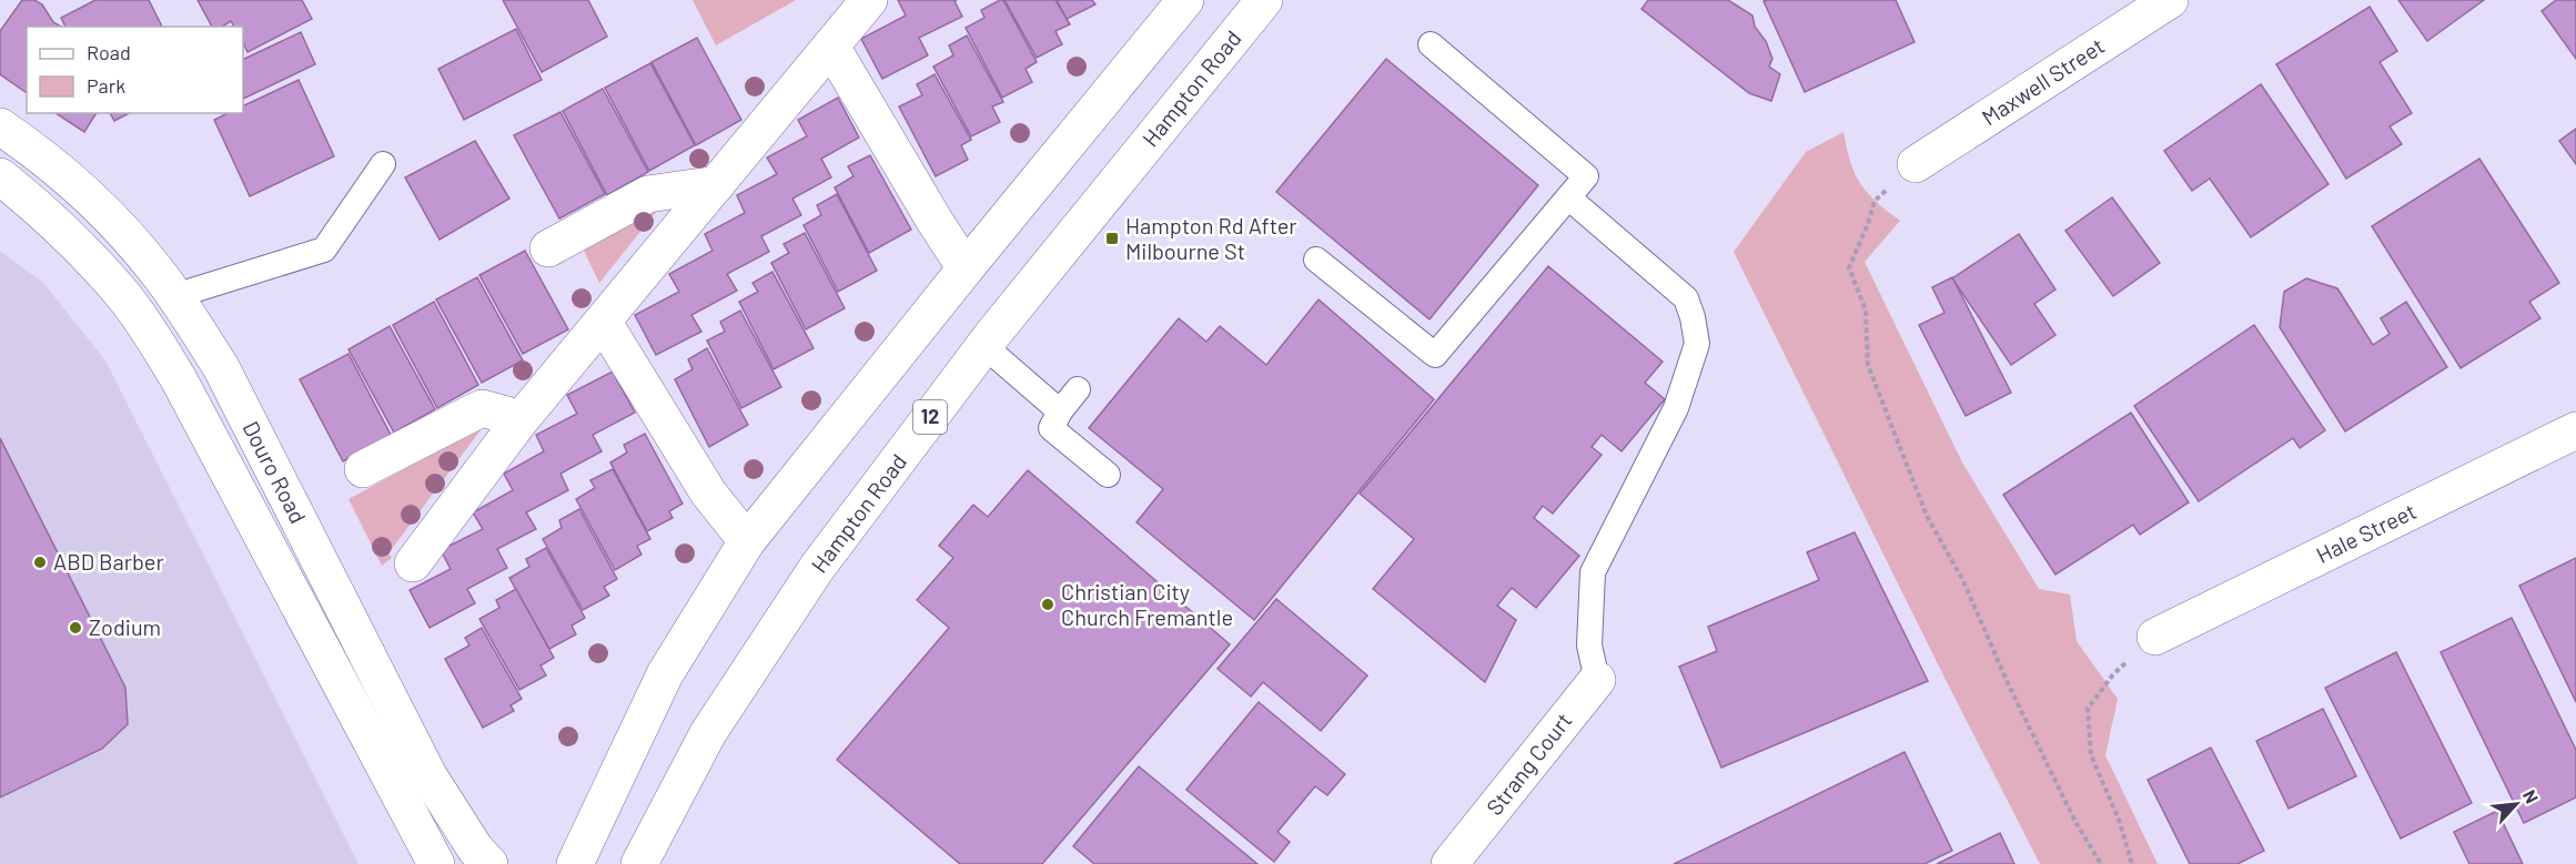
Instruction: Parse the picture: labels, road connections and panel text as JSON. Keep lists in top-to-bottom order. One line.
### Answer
{"streets":{"street":["Maxwell Street","Hampton Road","12","Douro Road","Hale Street","Strang Court"]},"places":{"transit":["Hampton Rd After Milbourne St"],"other":["ABD Barber","Christian City Church Fremantle","Zodium"]},"legend":["Road","Park"],"north":"top right"}
